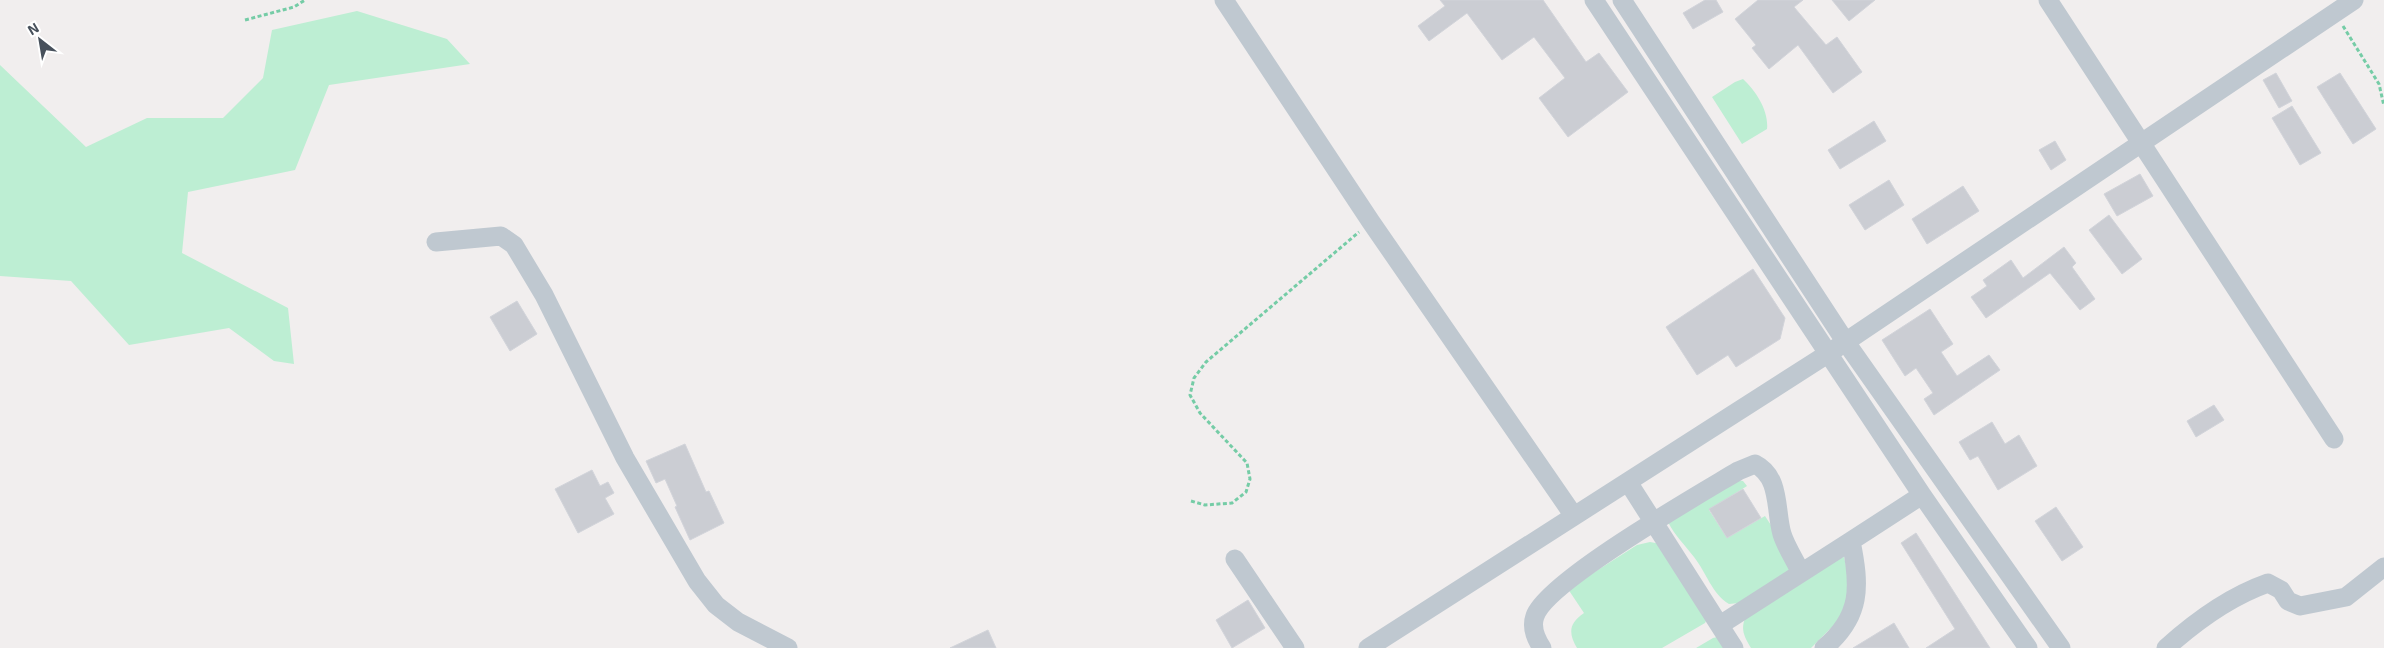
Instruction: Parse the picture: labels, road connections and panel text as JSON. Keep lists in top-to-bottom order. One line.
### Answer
{"north":"top left"}
